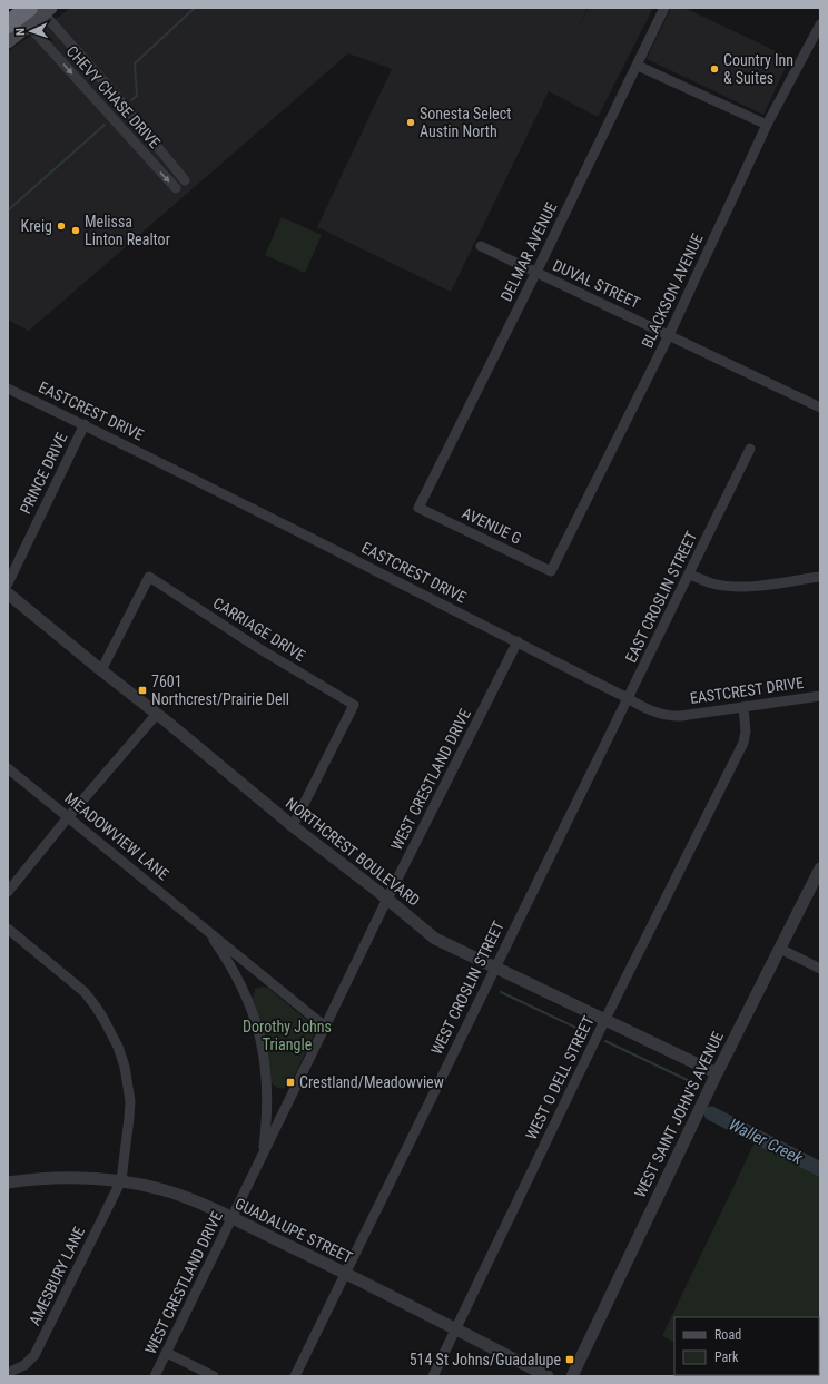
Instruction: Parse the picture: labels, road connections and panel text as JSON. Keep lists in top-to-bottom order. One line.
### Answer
{"streets":{"street":["CHEVY CHASE DRIVE","DELMAR AVENUE","DUVAL STREET","BLACKSON AVENUE","EASTCREST DRIVE","PRINCE DRIVE","AVENUE G","EAST CROSLIN STREET","CARRIAGE DRIVE","WEST CRESTLAND DRIVE","MEADOWVIEW LANE","NORTHCREST BOULEVARD","WEST CROSLIN STREET","WEST O DELL STREET","WEST SAINT JOHN'S AVENUE","GUADALUPE STREET","AMESBURY LANE"]},"crossings":[["DELMAR AVENUE","DUVAL STREET"],["DELMAR AVENUE","AVENUE G"],["DUVAL STREET","BLACKSON AVENUE"],["BLACKSON AVENUE","AVENUE G"],["EASTCREST DRIVE","PRINCE DRIVE"],["EASTCREST DRIVE","EAST CROSLIN STREET"],["EASTCREST DRIVE","WEST CRESTLAND DRIVE"],["EASTCREST DRIVE","WEST O DELL STREET"],["EAST CROSLIN STREET","WEST CROSLIN STREET"],["CARRIAGE DRIVE","NORTHCREST BOULEVARD"],["WEST CRESTLAND DRIVE","MEADOWVIEW LANE"],["WEST CRESTLAND DRIVE","NORTHCREST BOULEVARD"],["WEST CRESTLAND DRIVE","GUADALUPE STREET"],["NORTHCREST BOULEVARD","WEST CROSLIN STREET"],["NORTHCREST BOULEVARD","WEST O DELL STREET"],["NORTHCREST BOULEVARD","WEST SAINT JOHN'S AVENUE"],["WEST CROSLIN STREET","GUADALUPE STREET"],["WEST O DELL STREET","GUADALUPE STREET"],["GUADALUPE STREET","AMESBURY LANE"]],"water":["Waller Creek"],"parks":["Dorothy Johns Triangle"],"places":{"other":["Country Inn & Suites","Sonesta Select Austin North","Kreig","Melissa Linton Realtor"],"transit":["7601 Northcrest/Prairie Dell","Crestland/Meadowview","514 St Johns/Guadalupe"]},"legend":["Road","Park"],"north":"left"}
